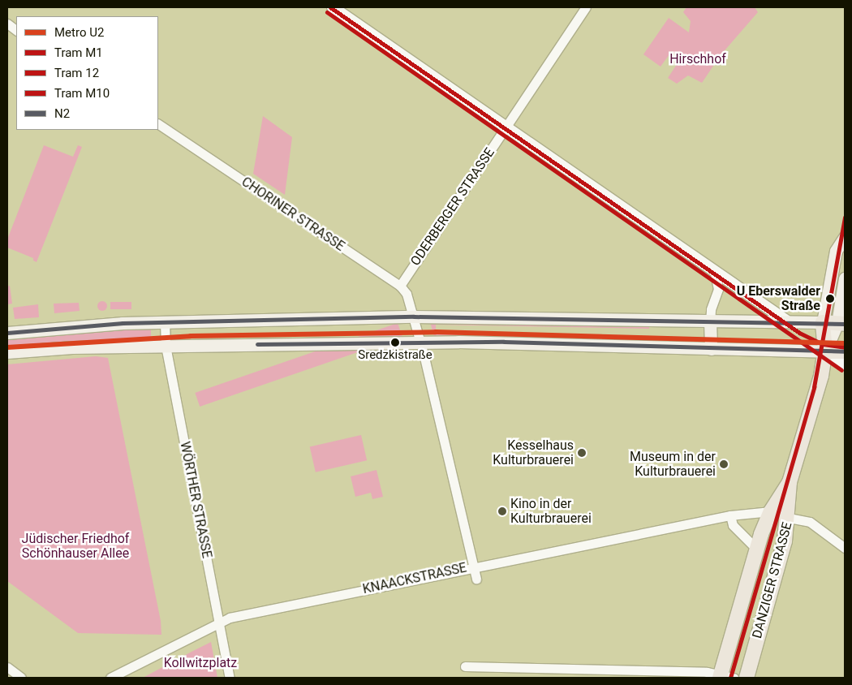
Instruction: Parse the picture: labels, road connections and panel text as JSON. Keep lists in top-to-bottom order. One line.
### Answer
{"streets":{"main road":["DANZIGER STRASSE"],"street":["ODERBERGER STRASSE","CHORINER STRASSE","WÖRTHER STRASSE","KNAACKSTRASSE"]},"crossings":[["ODERBERGER STRASSE","CHORINER STRASSE"],["WÖRTHER STRASSE","KNAACKSTRASSE"],["KNAACKSTRASSE","DANZIGER STRASSE"]],"parks":["Hirschhof","Jüdischer Friedhof Schönhauser Allee","Kollwitzplatz"],"places":["U Eberswalder Straße","Sredzkistraße","Kesselhaus Kulturbrauerei","Museum in der Kulturbrauerei","Kino in der Kulturbrauerei"],"lines":["tram line M1","tram line 12","tram line M10","transit line N2","metro line U2"],"legend":["Metro U2","Tram M1","Tram 12","Tram M10","N2"]}
